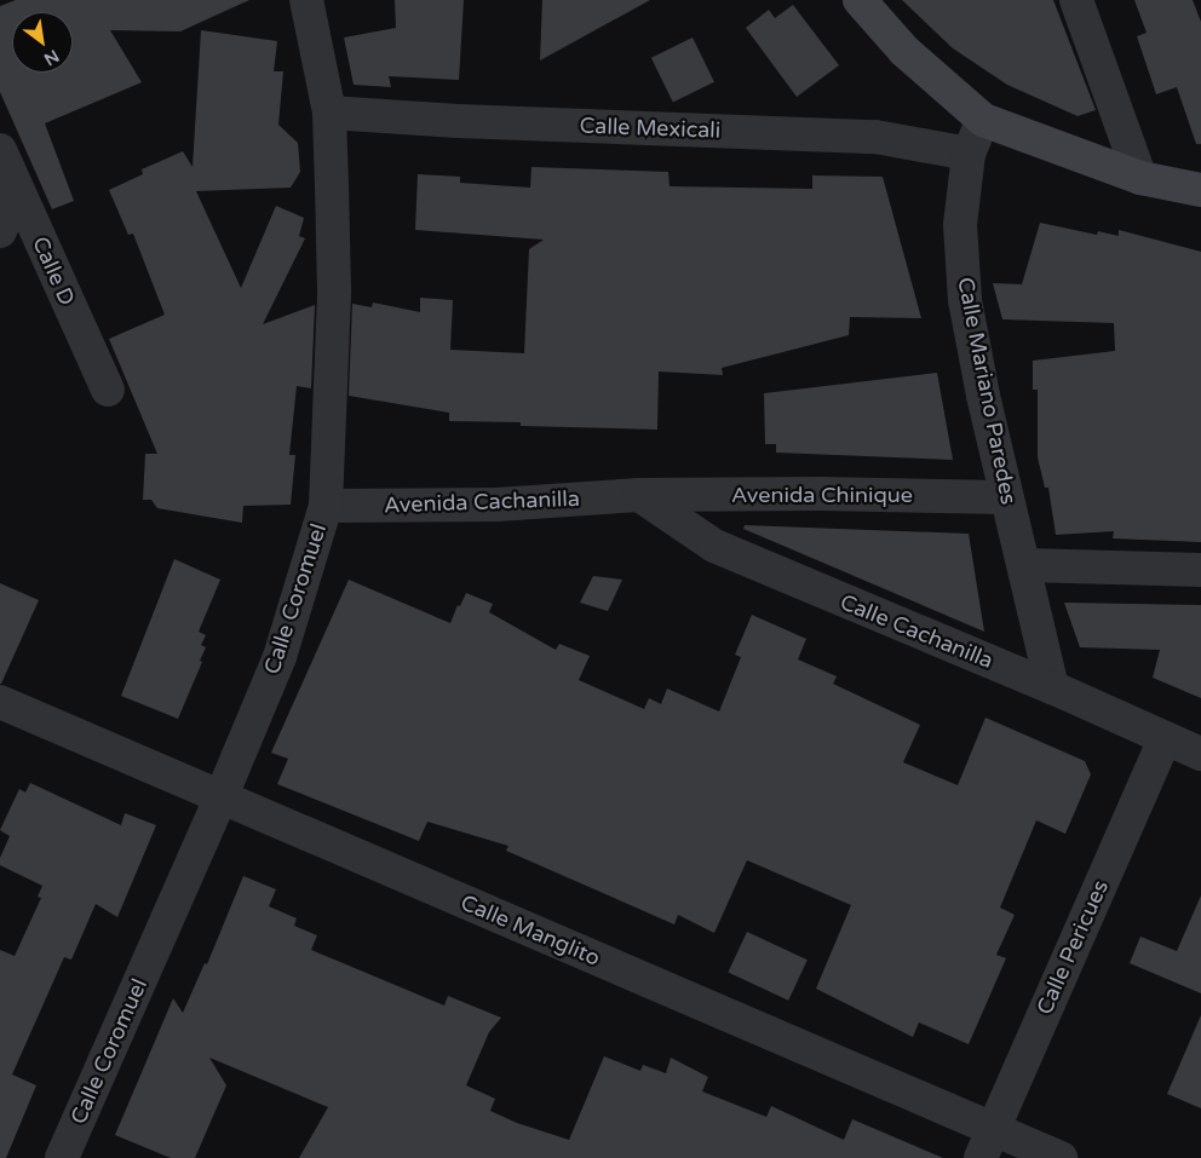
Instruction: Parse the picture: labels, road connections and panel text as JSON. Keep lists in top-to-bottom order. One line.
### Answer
{"streets":{"street":["Calle Mexicali","Calle D","Calle Mariano Paredes","Avenida Chinique","Avenida Cachanilla","Calle Coromuel","Calle Cachanilla","Calle Manglito","Calle Pericues"]},"crossings":[["Calle Mexicali","Calle Mariano Paredes"],["Calle Mexicali","Calle Coromuel"],["Calle Mariano Paredes","Avenida Chinique"],["Calle Mariano Paredes","Calle Cachanilla"],["Avenida Chinique","Avenida Cachanilla"],["Avenida Chinique","Calle Cachanilla"],["Avenida Cachanilla","Calle Coromuel"],["Avenida Cachanilla","Calle Cachanilla"],["Calle Coromuel","Calle Manglito"],["Calle Cachanilla","Calle Pericues"],["Calle Manglito","Calle Pericues"]],"north":"bottom right"}
